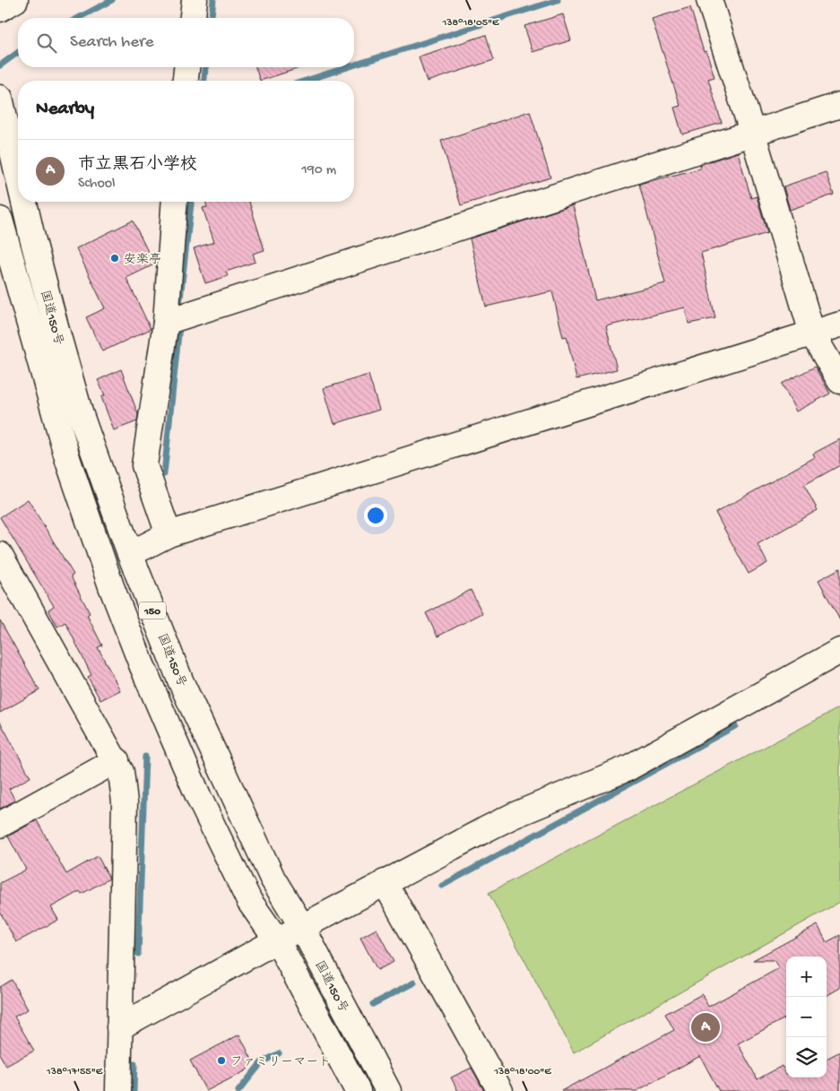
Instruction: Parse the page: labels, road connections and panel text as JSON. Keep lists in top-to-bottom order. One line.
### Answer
{"streets":{"main road":["国道150号","150"]},"places":["安楽亭","ファミリーマート"],"page":{"search":"Search here","heading":"Nearby","list":[{"mark":"A","name":"市立黒石小学校","note":"School","value":"190 m"}],"map_buttons":["+","−"],"pins":"A"},"coordinates":["138°18'05\"E","138°17'55\"E","138°18'00\"E"]}
